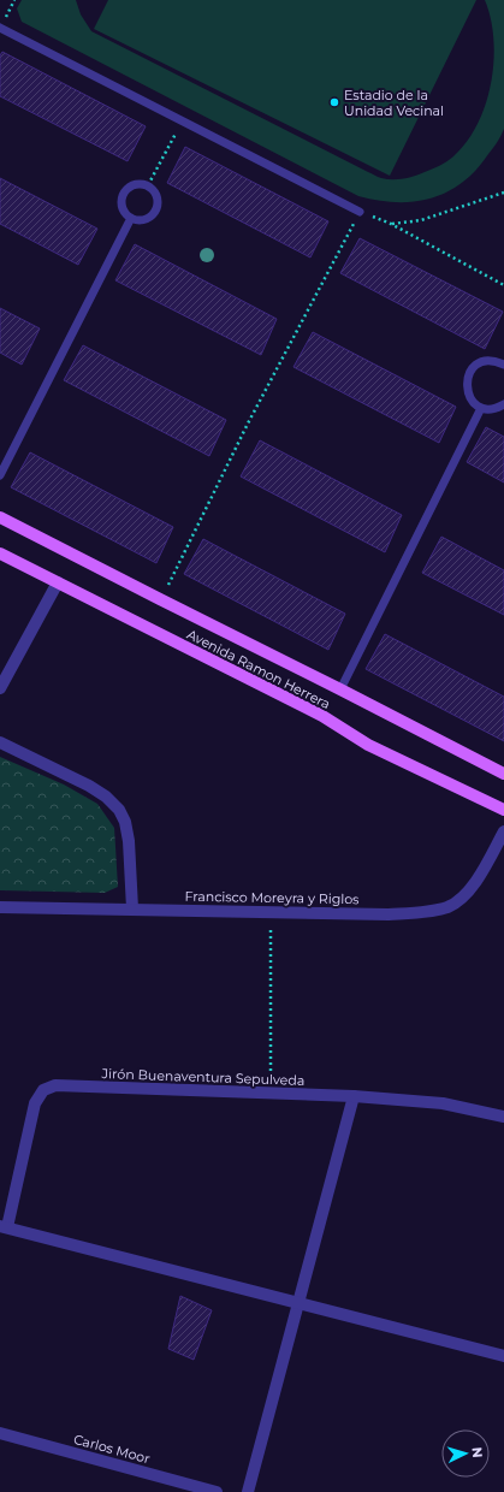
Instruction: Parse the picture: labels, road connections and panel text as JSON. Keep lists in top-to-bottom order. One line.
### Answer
{"streets":{"main road":["Avenida Ramon Herrera"],"street":["Francisco Moreyra y Riglos","Jirón Buenaventura Sepulveda","Carlos Moor"]},"places":["Estadio de la Unidad Vecinal"],"north":"right"}
